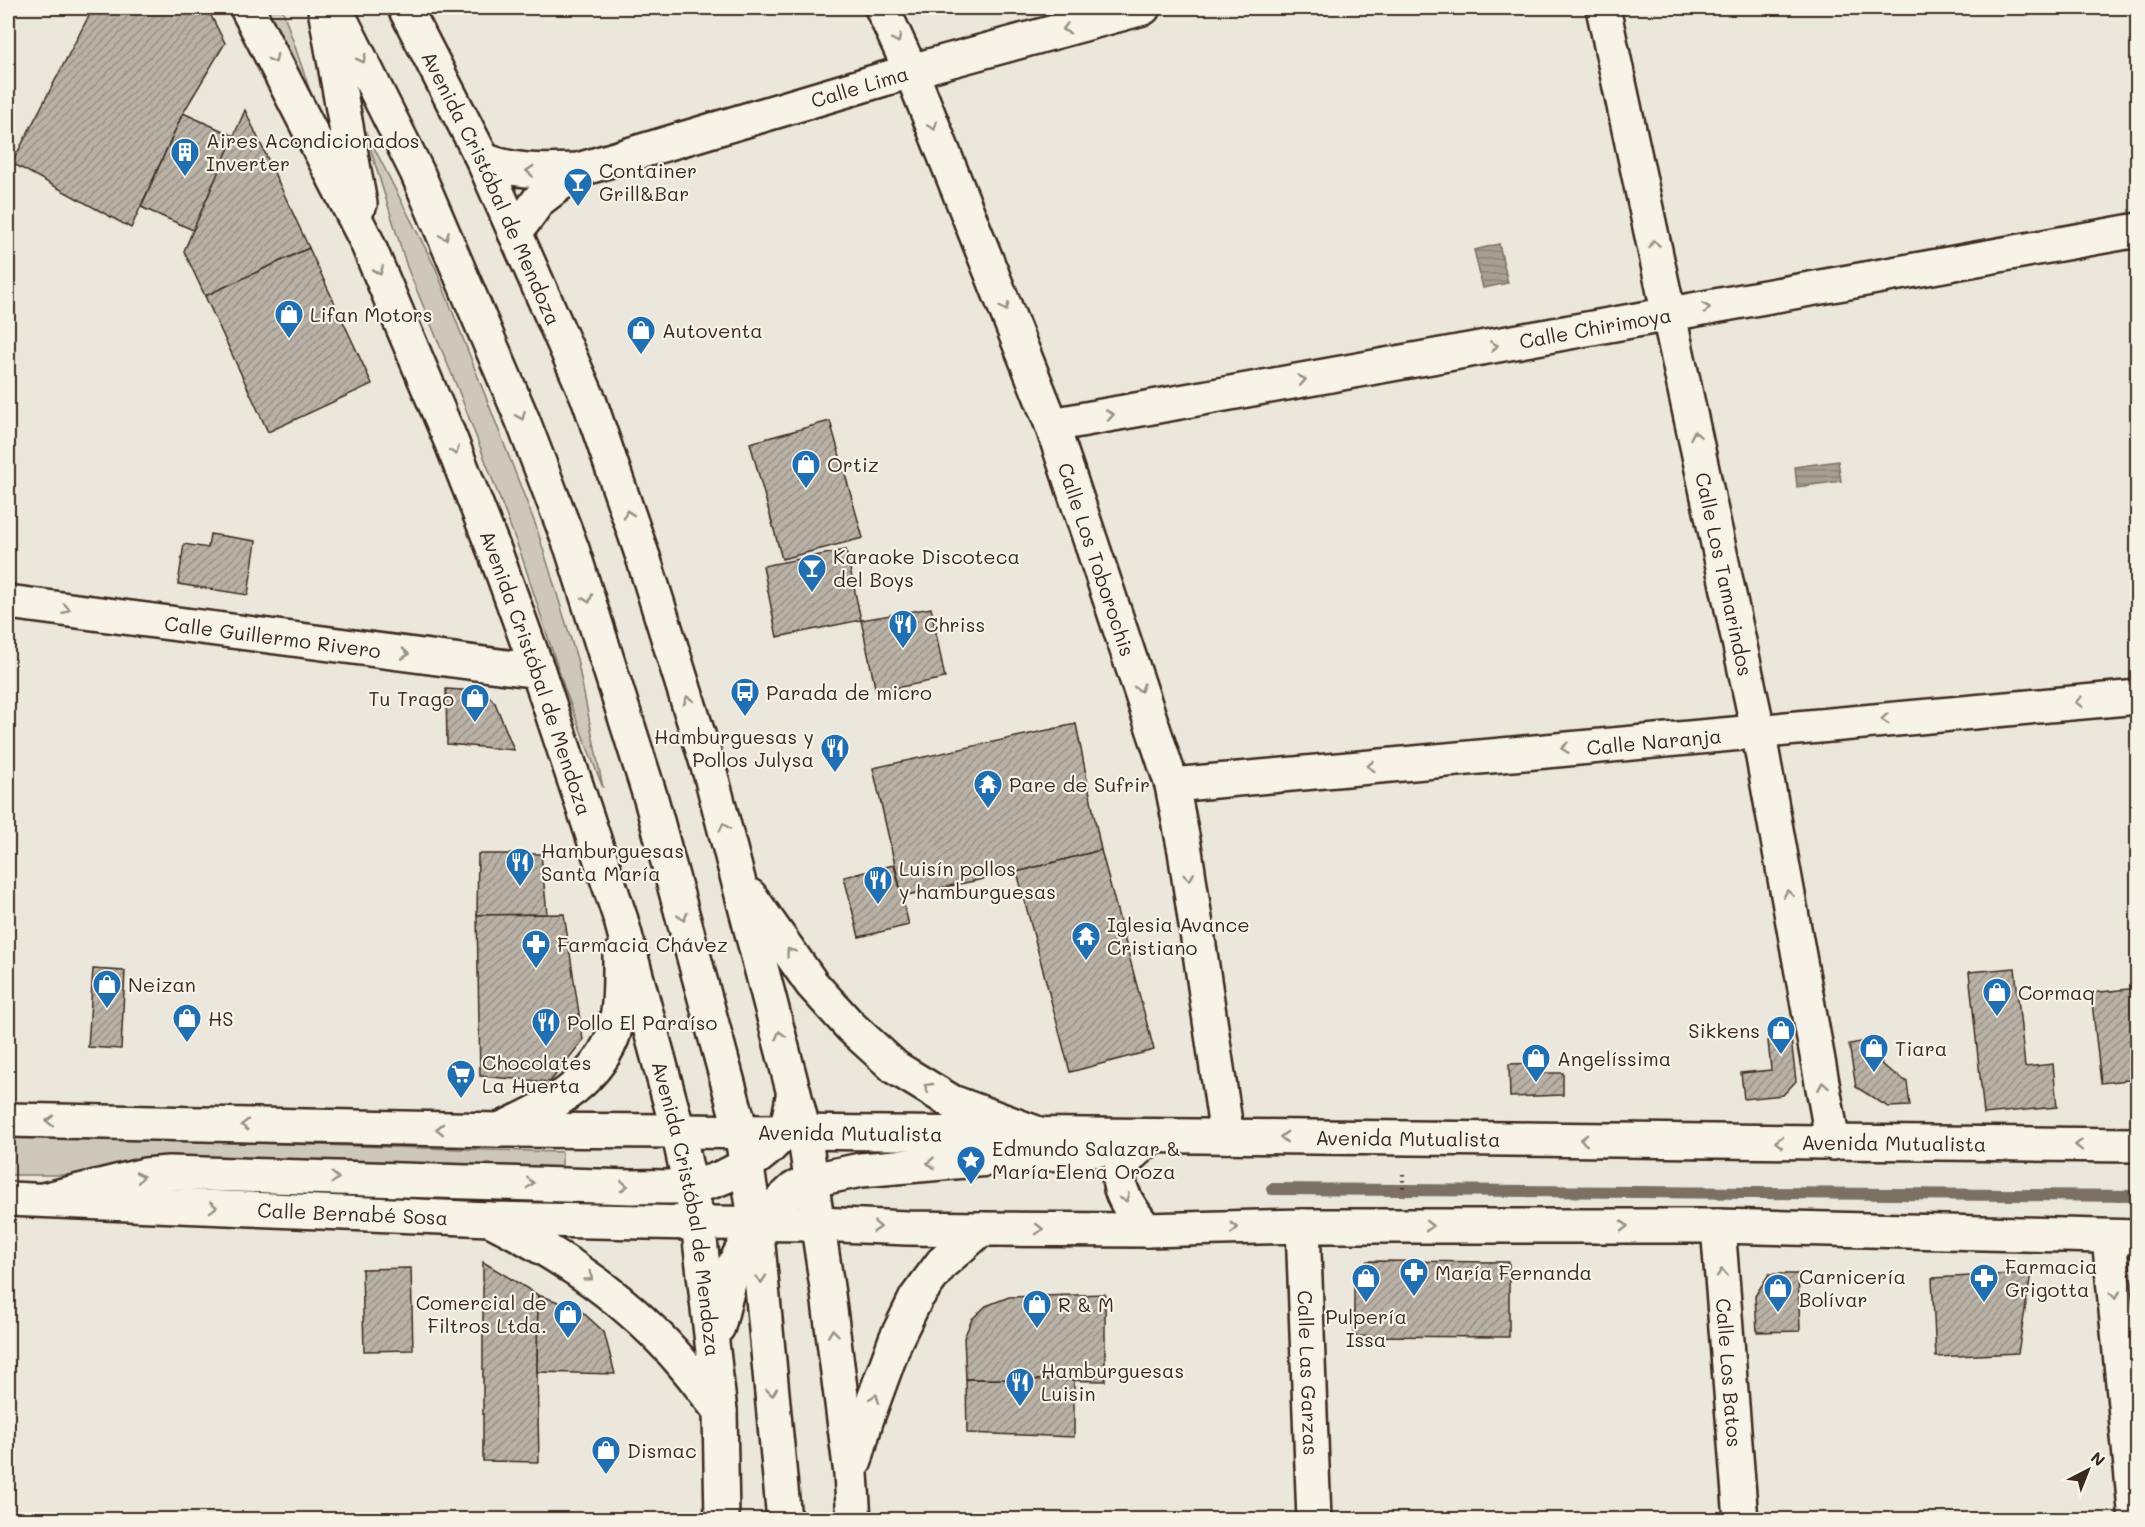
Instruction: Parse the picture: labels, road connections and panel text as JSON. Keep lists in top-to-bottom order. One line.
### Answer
{"streets":{"main road":["Calle Lima","Avenida Cristóbal de Mendoza","Calle Chirimoya","Calle Los Toborochis","Calle Los Tamarindos","Calle Guillermo Rivero","Calle Naranja","Avenida Mutualista","Calle Bernabé Sosa","Calle Las Garzas","Calle Los Batos"]},"crossings":[["Calle Lima","Avenida Cristóbal de Mendoza"],["Calle Lima","Calle Los Toborochis"],["Avenida Cristóbal de Mendoza","Calle Guillermo Rivero"],["Avenida Cristóbal de Mendoza","Avenida Mutualista"],["Avenida Cristóbal de Mendoza","Calle Bernabé Sosa"],["Calle Chirimoya","Calle Los Toborochis"],["Calle Chirimoya","Calle Los Tamarindos"],["Calle Los Toborochis","Calle Naranja"],["Calle Los Toborochis","Avenida Mutualista"],["Calle Los Tamarindos","Calle Naranja"],["Calle Los Tamarindos","Avenida Mutualista"]],"one_way":["Calle Lima","Calle Chirimoya","Calle Los Toborochis","Calle Los Tamarindos","Calle Guillermo Rivero","Calle Naranja","Calle Los Batos"],"places":{"building":["Aires Acondicionados Inverter"],"bar":["Container Grill&Bar","Karaoke Discoteca del Boys"],"shop":["Lifan Motors","Autoventa","Ortiz","Tu Trago","Neizan","Cormaq","HS","Sikkens","Tiara","Angelíssima","Pulpería Issa","Carnicería Bolívar","R & M","Comercial de Filtros Ltda.","Dismac"],"restaurant":["Chriss","Hamburguesas y Pollos Julysa","Hamburguesas Santa María","Luisín pollos y hamburguesas","Pollo El Paraíso","Hamburguesas Luisin"],"bus stop":["Parada de micro"],"temple":["Pare de Sufrir","Iglesia Avance Cristiano"],"pharmacy":["Farmacia Chávez","María Fernanda","Farmacia Grigotta"],"supermarket":["Chocolates La Huerta"],"place":["Edmundo Salazar & María Elena Oroza"]},"north":"top right"}
